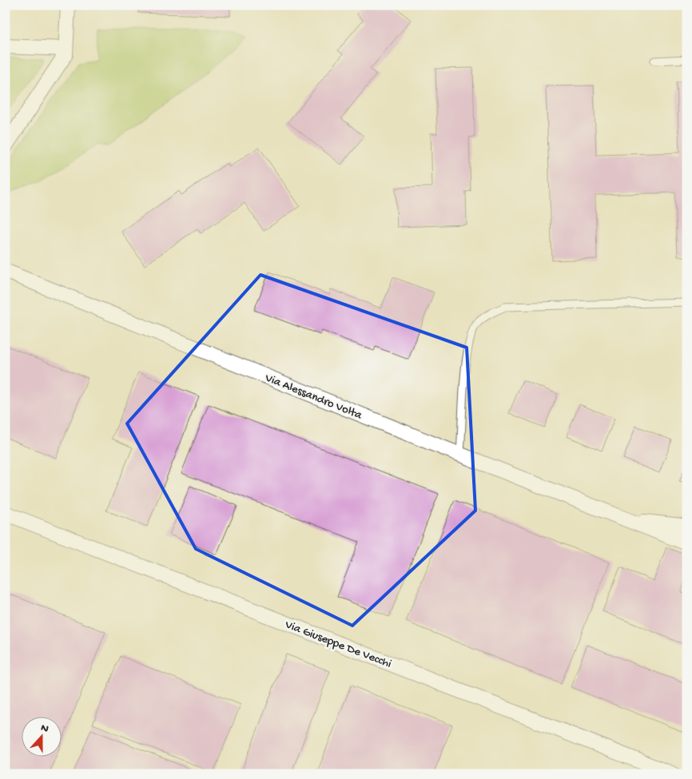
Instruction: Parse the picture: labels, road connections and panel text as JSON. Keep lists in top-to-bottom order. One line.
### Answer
{"streets":{"street":["Via Alessandro Volta","Via Giuseppe De Vecchi"]},"north":"top"}
